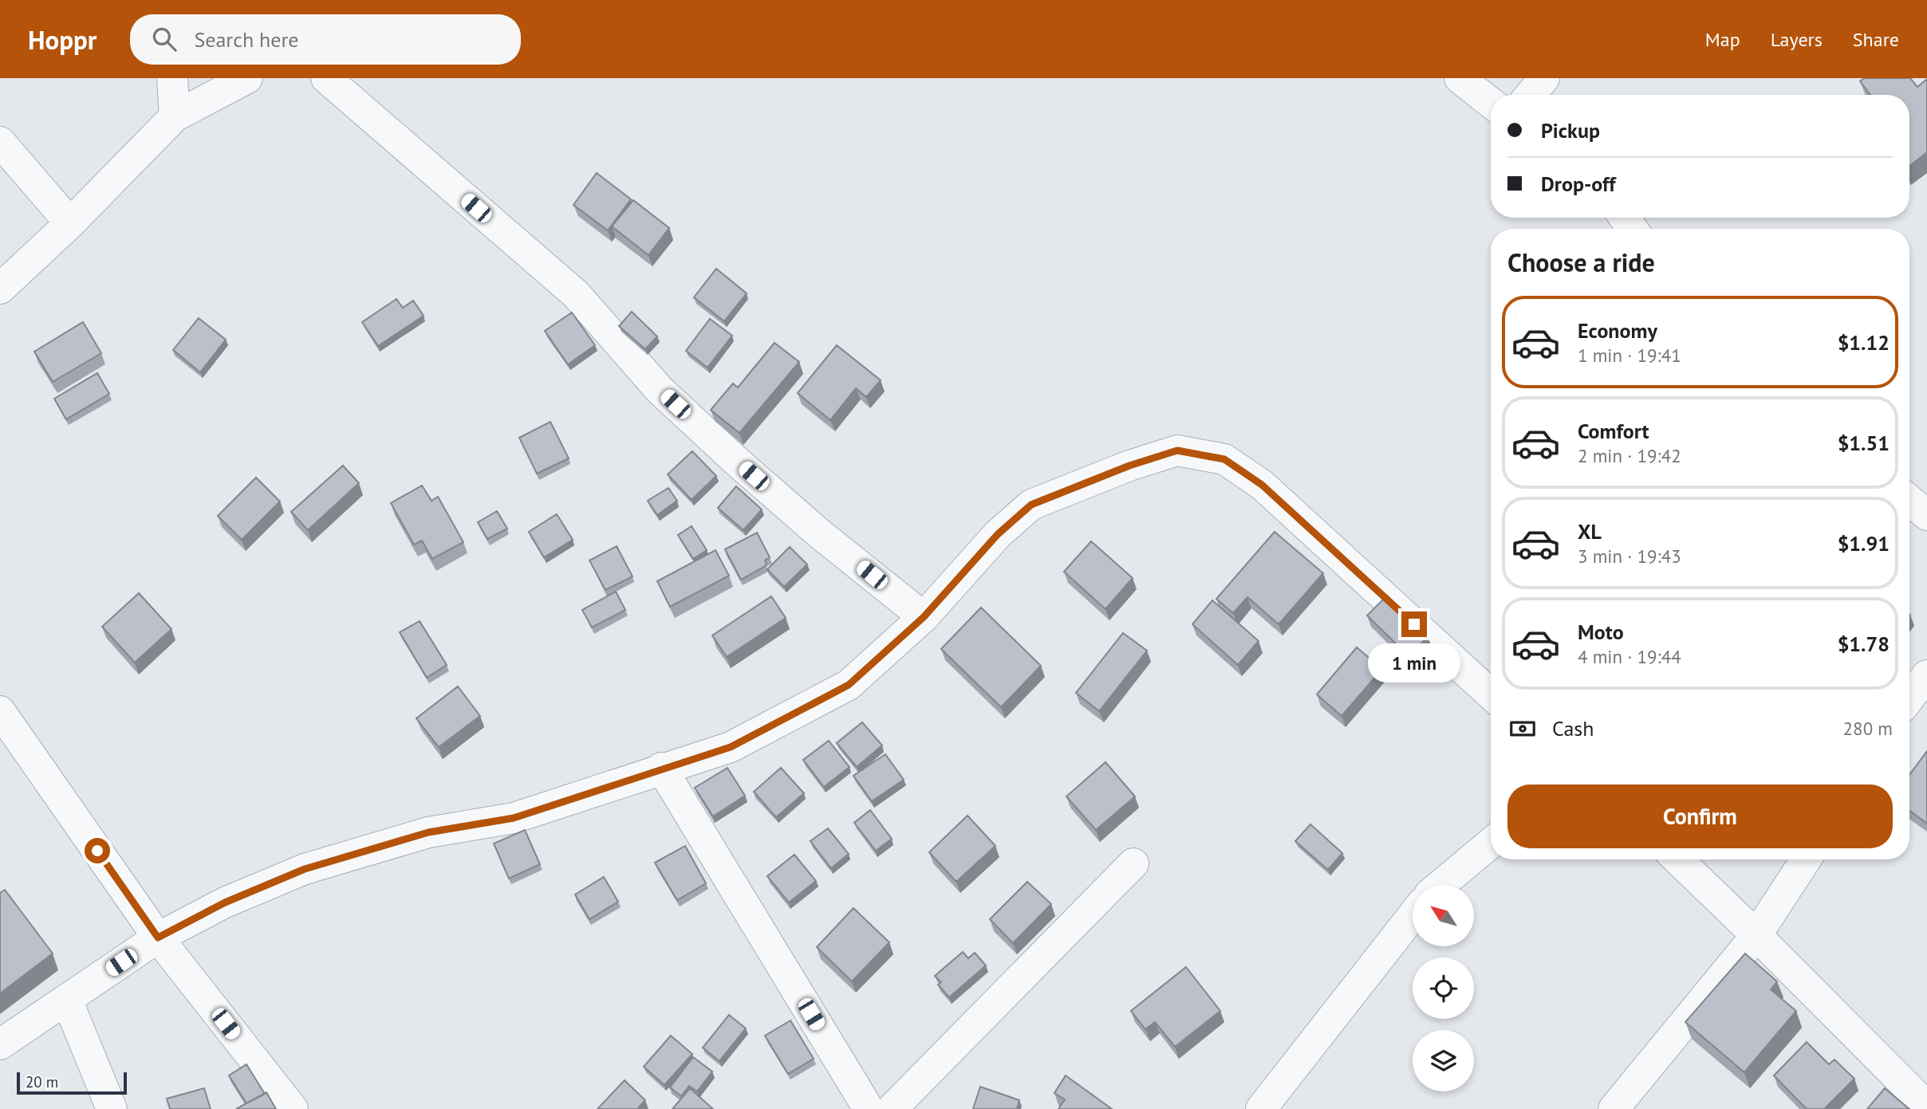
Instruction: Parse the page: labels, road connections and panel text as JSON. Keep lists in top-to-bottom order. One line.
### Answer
{"scale_bar":"20 m","north":"top left","page":{"header":"Hoppr","search":"Search here","nav":["Map","Layers","Share"],"banner":["Pickup","Drop-off"],"heading":"Choose a ride","list":[{"name":"Economy","note":"1 min · 19:41","value":"$1.12"},{"name":"Comfort","note":"2 min · 19:42","value":"$1.51"},{"name":"XL","note":"3 min · 19:43","value":"$1.91"},{"name":"Moto","note":"4 min · 19:44","value":"$1.78"}],"bubble":"1 min","pay":["Cash","280 m"],"buttons":"Confirm","scale":"20 m"}}
